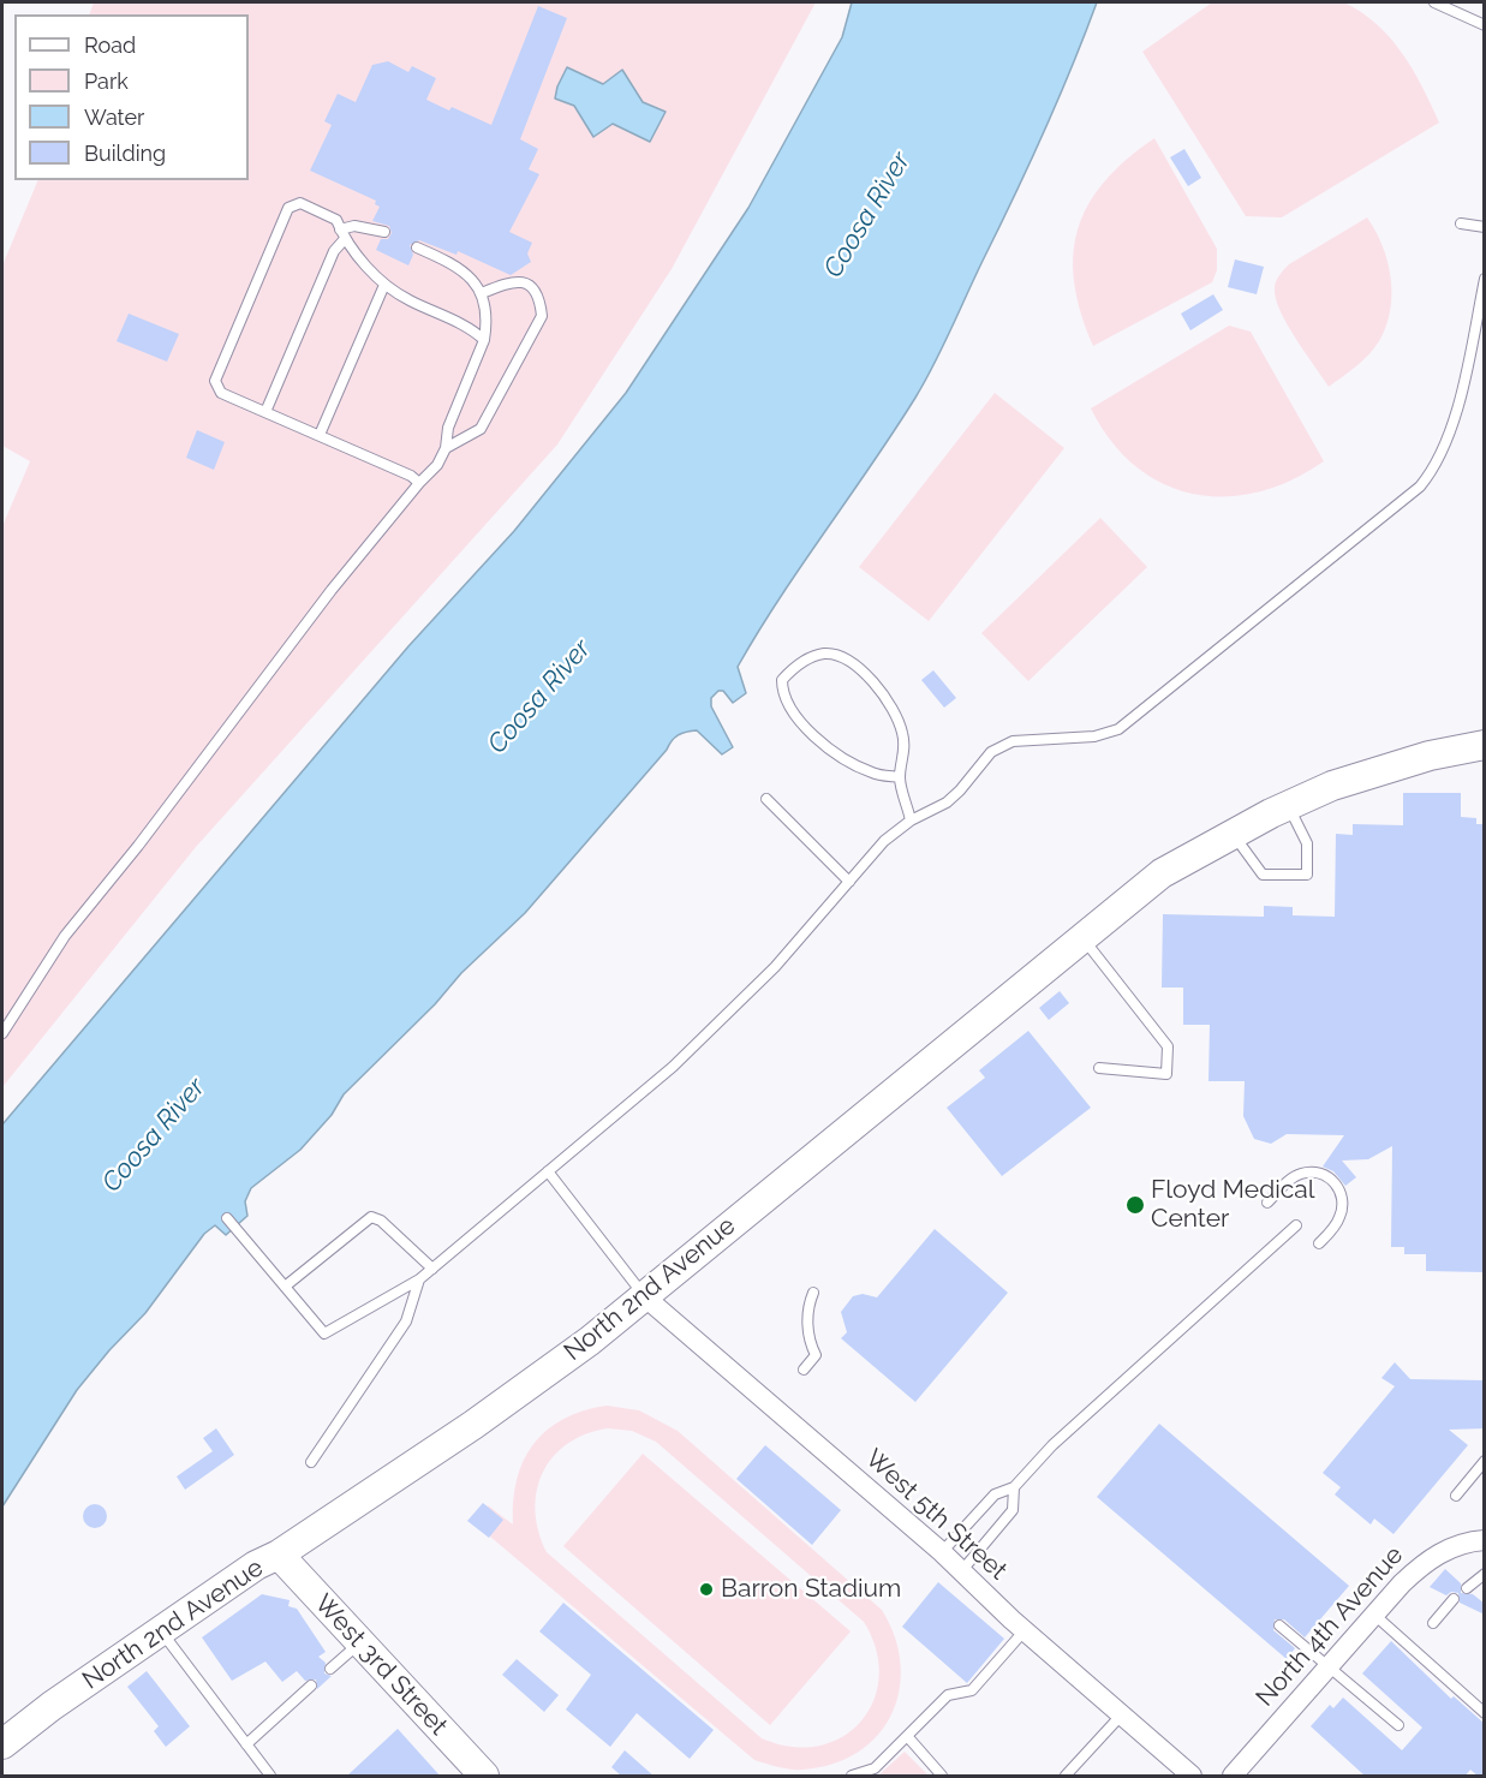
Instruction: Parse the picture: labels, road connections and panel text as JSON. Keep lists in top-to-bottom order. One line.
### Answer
{"streets":{"main road":["North 2nd Avenue","West 3rd Street"],"street":["West 5th Street","North 4th Avenue"]},"crossings":[["North 2nd Avenue","West 5th Street"],["North 2nd Avenue","West 3rd Street"]],"water":["Coosa River"],"places":["Floyd Medical Center","Barron Stadium"],"legend":["Road","Park","Water","Building"]}
